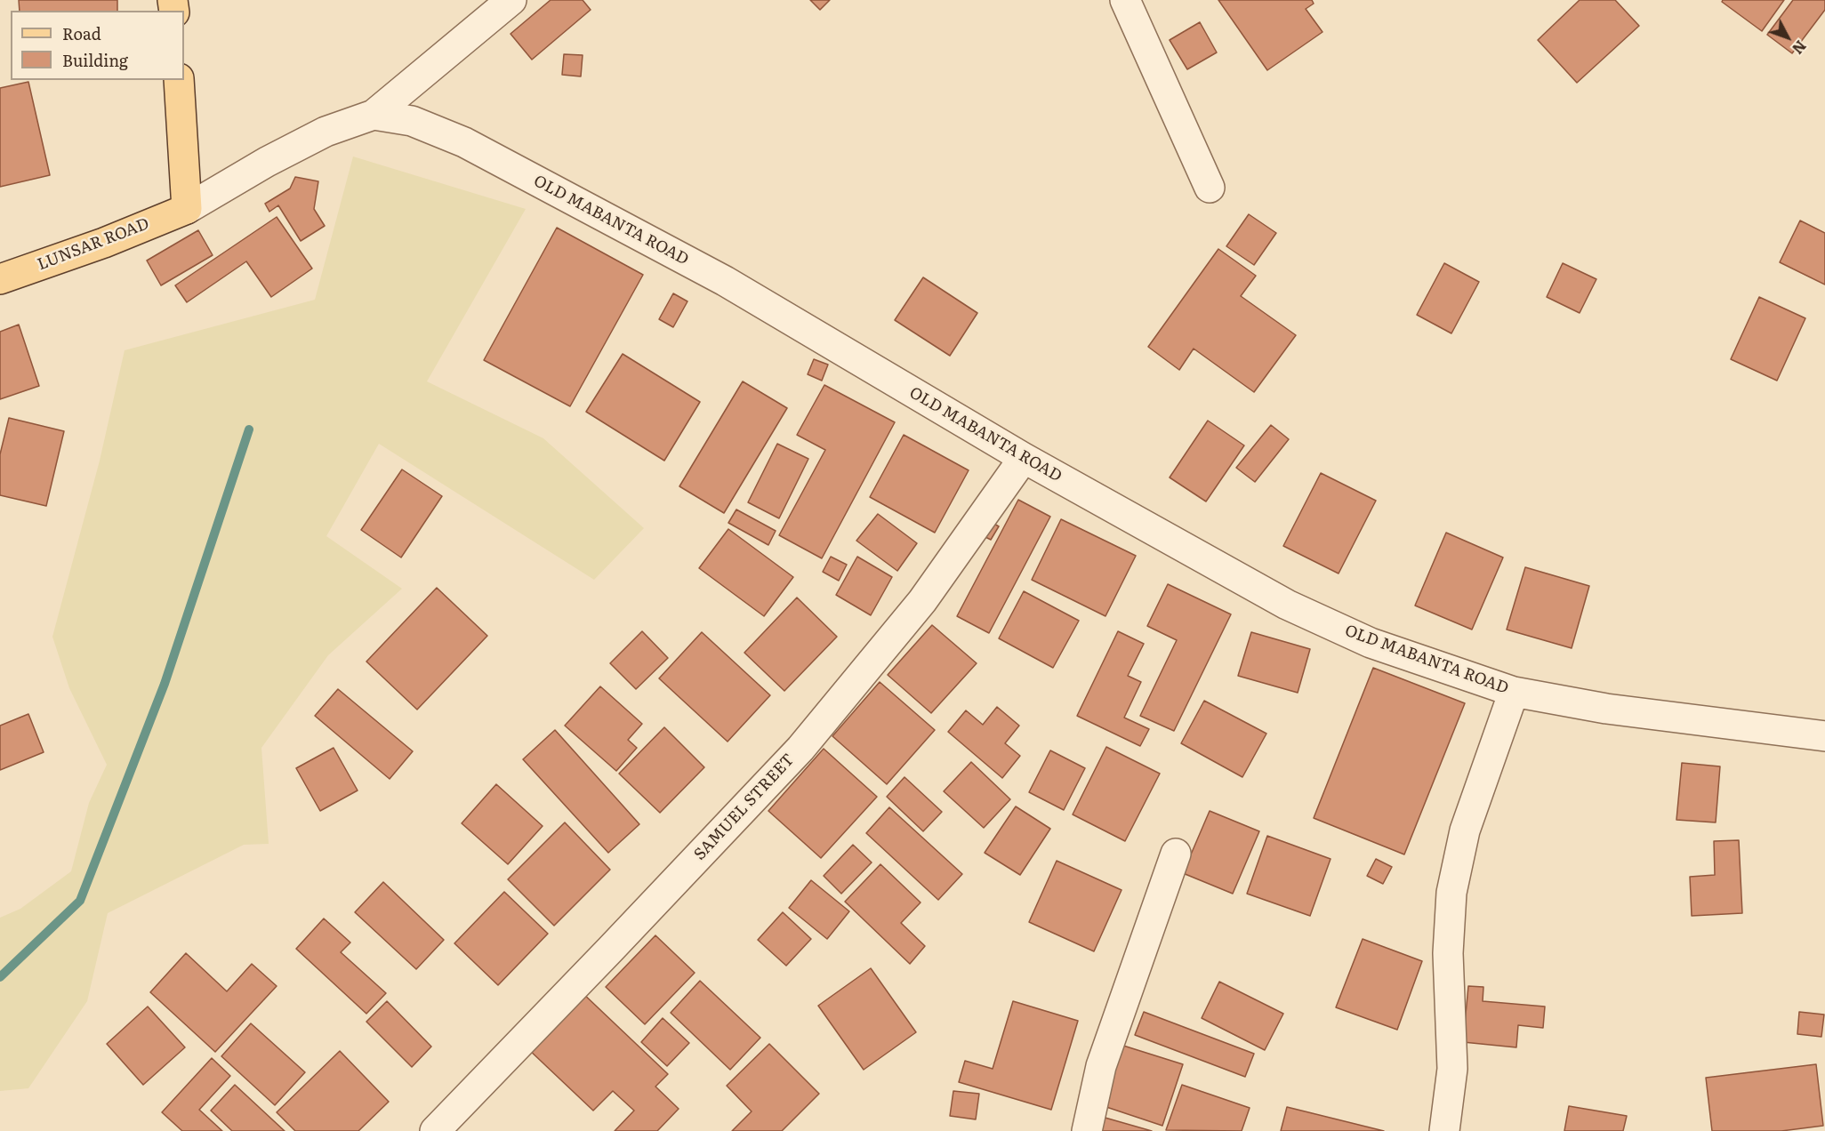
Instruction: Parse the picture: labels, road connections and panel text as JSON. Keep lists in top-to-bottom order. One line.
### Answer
{"streets":{"main road":["LUNSAR ROAD"],"street":["OLD MABANTA ROAD","SAMUEL STREET"]},"crossings":[["OLD MABANTA ROAD","LUNSAR ROAD"],["OLD MABANTA ROAD","SAMUEL STREET"]],"legend":["Road","Building"],"north":"bottom right"}
